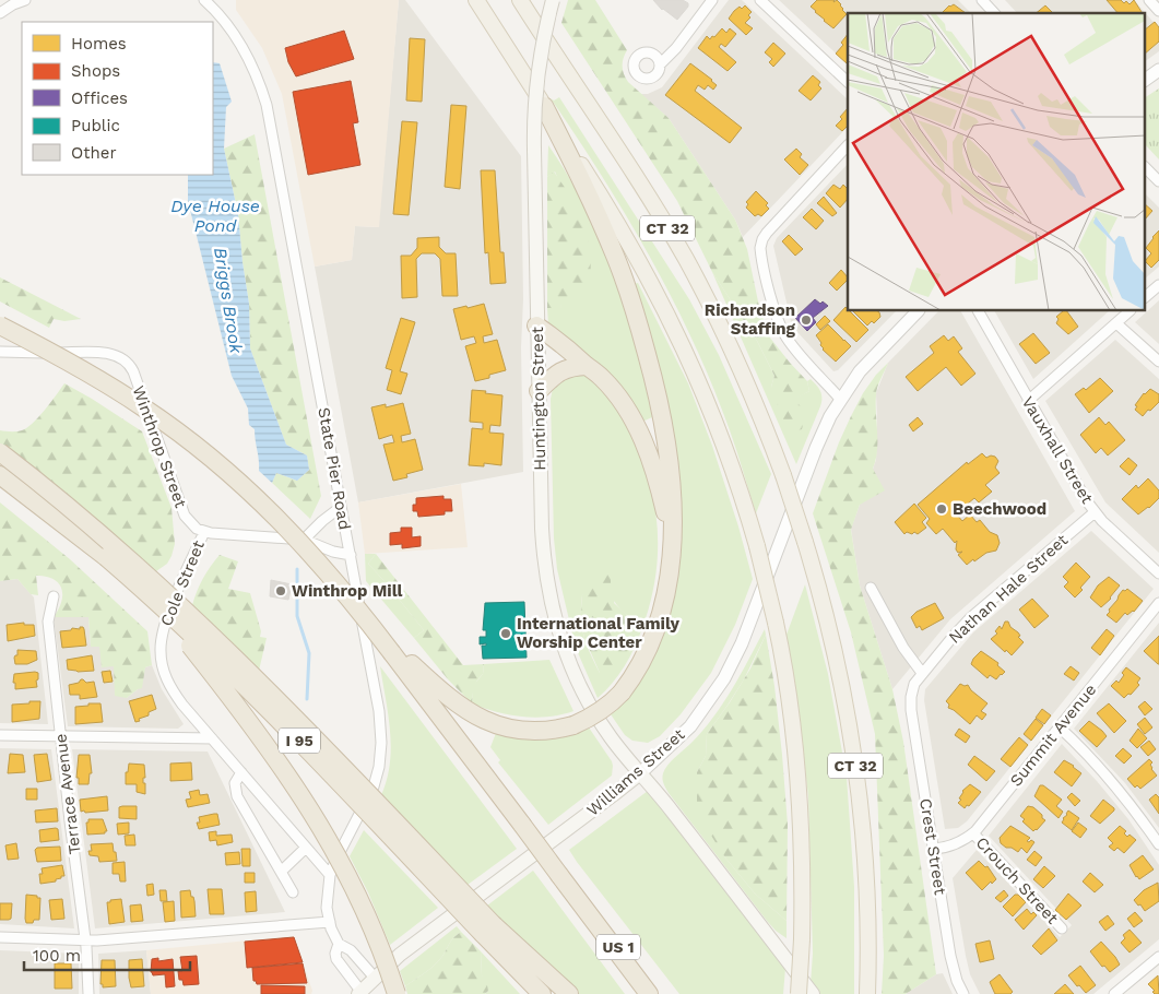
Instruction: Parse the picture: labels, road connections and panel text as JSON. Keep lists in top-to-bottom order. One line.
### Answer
{"streets":{"highway":["I 95","US 1"],"main road":["CT 32","Huntington Street","Williams Street"],"street":["Winthrop Street","Vauxhall Street","State Pier Road","Cole Street","Nathan Hale Street","Summit Avenue","Terrace Avenue","Crest Street","Crouch Street"]},"crossings":[["Huntington Street","Williams Street"],["Winthrop Street","Cole Street"],["Vauxhall Street","Nathan Hale Street"],["State Pier Road","Cole Street"],["State Pier Road","Williams Street"],["Nathan Hale Street","Crest Street"],["Summit Avenue","Crest Street"],["Summit Avenue","Crouch Street"]],"water":["Dye House Pond","Briggs Brook"],"places":["Richardson Staffing","Beechwood","Winthrop Mill","International Family Worship Center"],"legend":["Homes","Shops","Offices","Public","Other"],"scale_bar":"100 m"}
